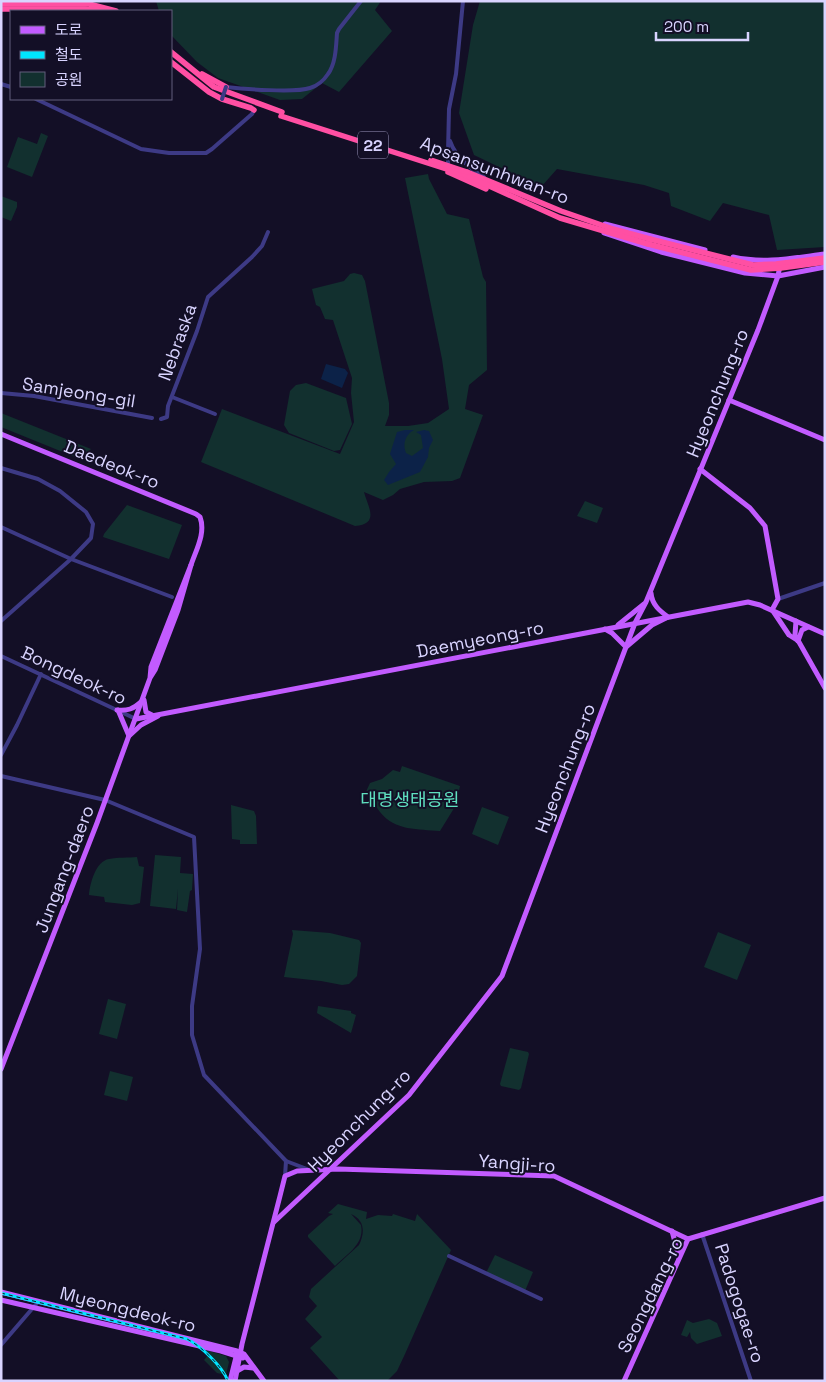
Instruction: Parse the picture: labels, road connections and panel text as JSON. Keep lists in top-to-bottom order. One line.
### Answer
{"streets":{"highway":["22","Apsansunhwan-ro"],"main road":["Hyeonchung-ro","Daedeok-ro","Daemyeong-ro","Jungang-daero","Yangji-ro","Seongdang-ro","Myeongdeok-ro"],"street":["Nebraska","Samjeong-gil","Bongdeok-ro","Padogogae-ro"]},"crossings":[["Hyeonchung-ro","Daemyeong-ro"],["Hyeonchung-ro","Yangji-ro"],["Hyeonchung-ro","Myeongdeok-ro"],["Daedeok-ro","Jungang-daero"],["Daemyeong-ro","Bongdeok-ro"],["Daemyeong-ro","Jungang-daero"],["Bongdeok-ro","Jungang-daero"],["Yangji-ro","Seongdang-ro"],["Seongdang-ro","Padogogae-ro"]],"parks":["대명생태공원"],"legend":["도로","철도","공원"],"scale_bar":"200 m"}
